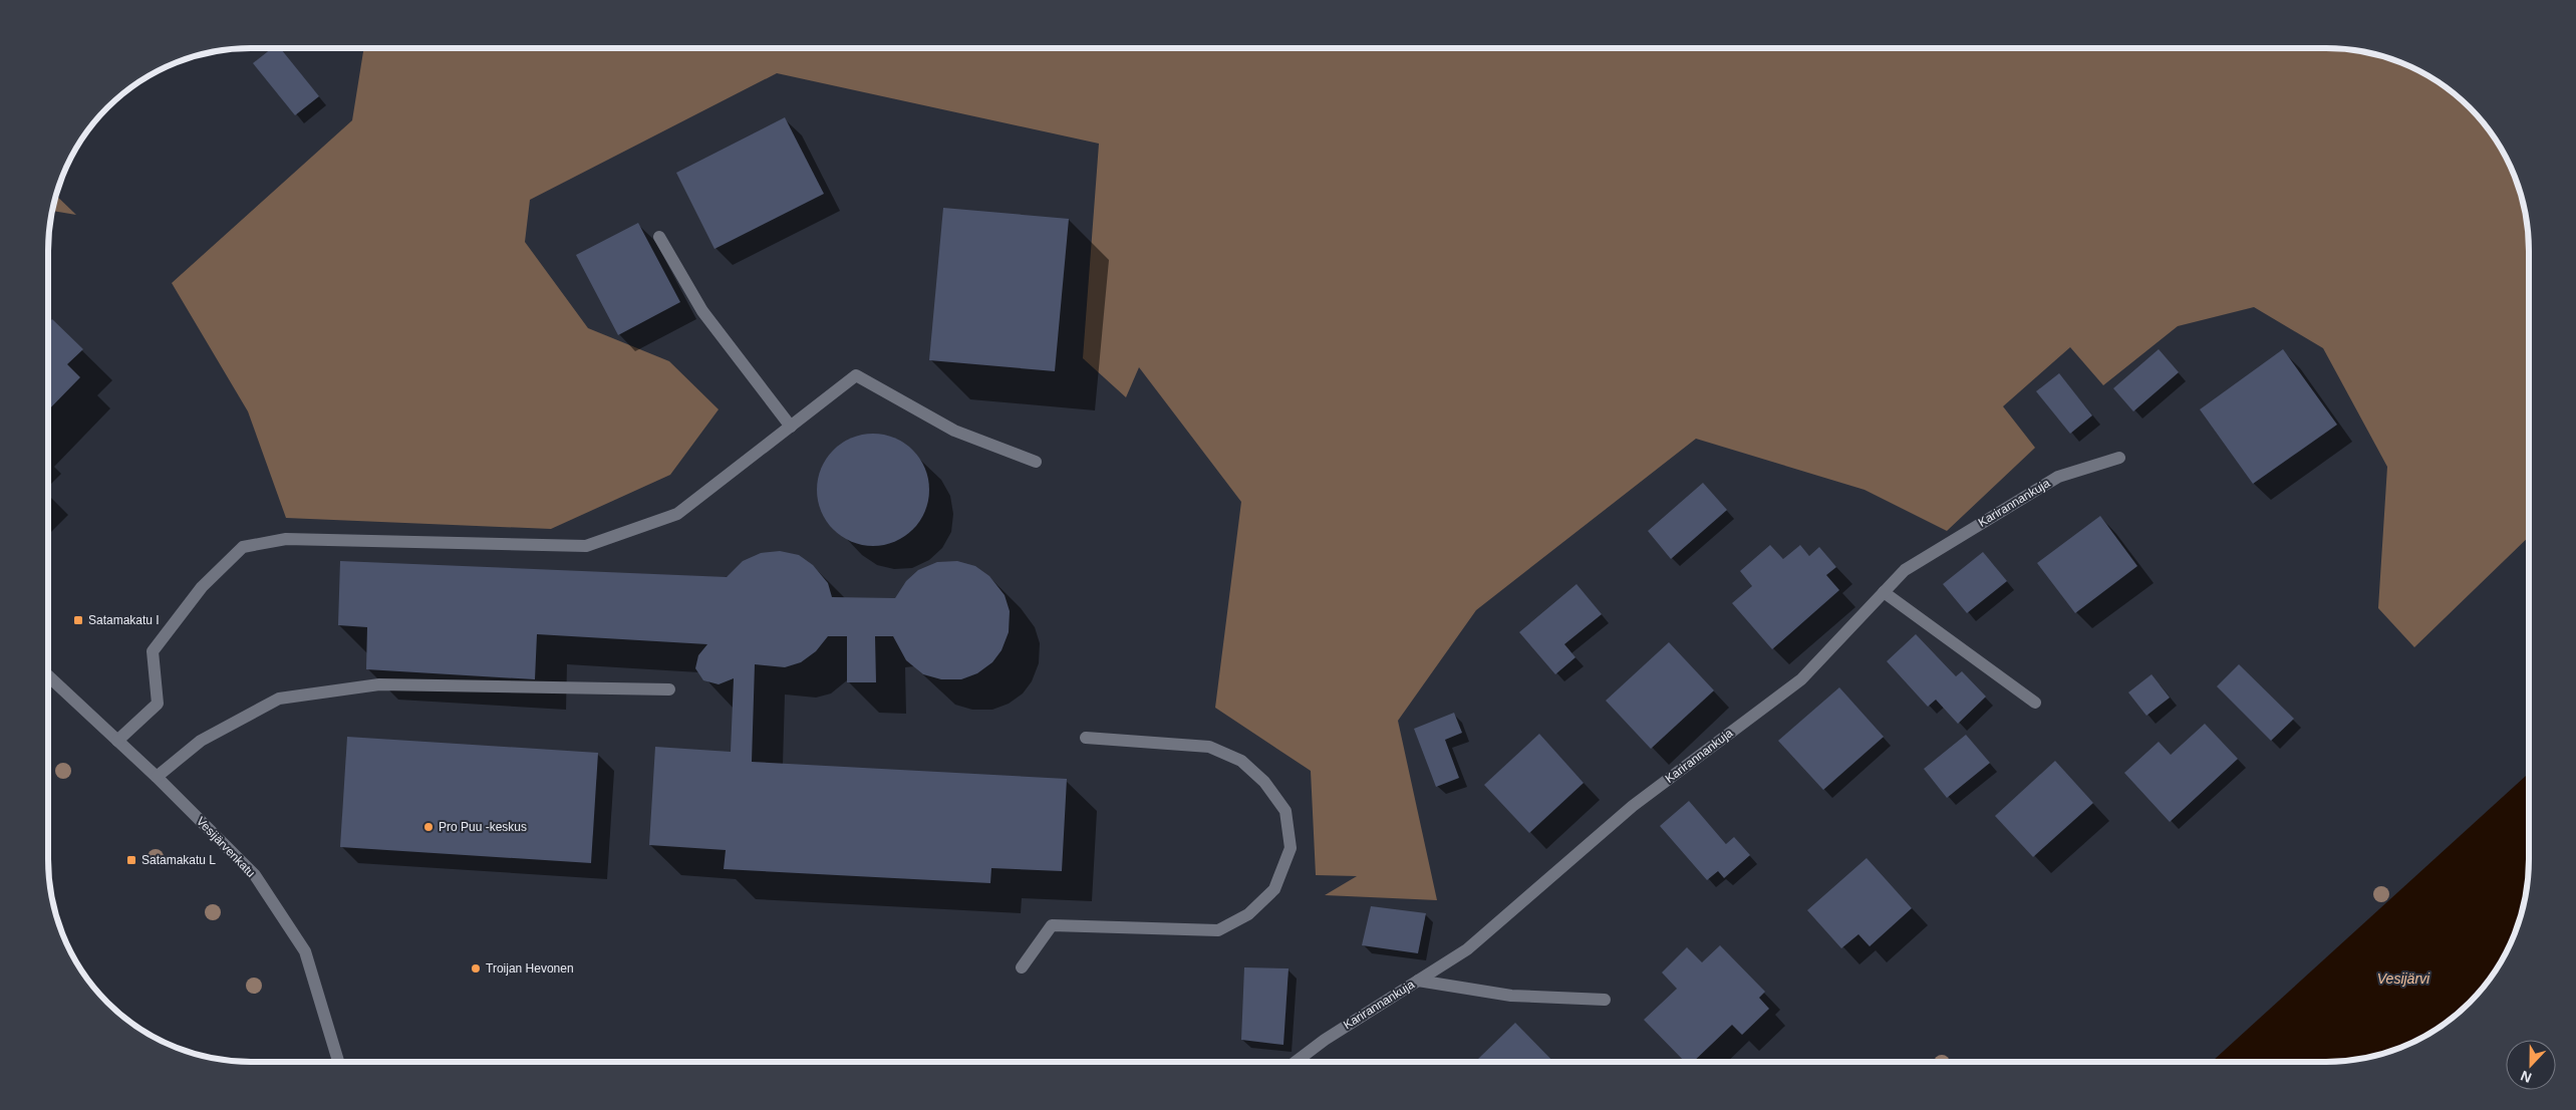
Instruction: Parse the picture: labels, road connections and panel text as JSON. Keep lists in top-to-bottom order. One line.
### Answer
{"streets":{"street":["Karirannankuja","Vesijärvenkatu"]},"water":["Vesijärvi"],"places":{"transit":["Satamakatu I","Satamakatu L"],"other":["Pro Puu -keskus","Troijan Hevonen"]},"north":"bottom"}
